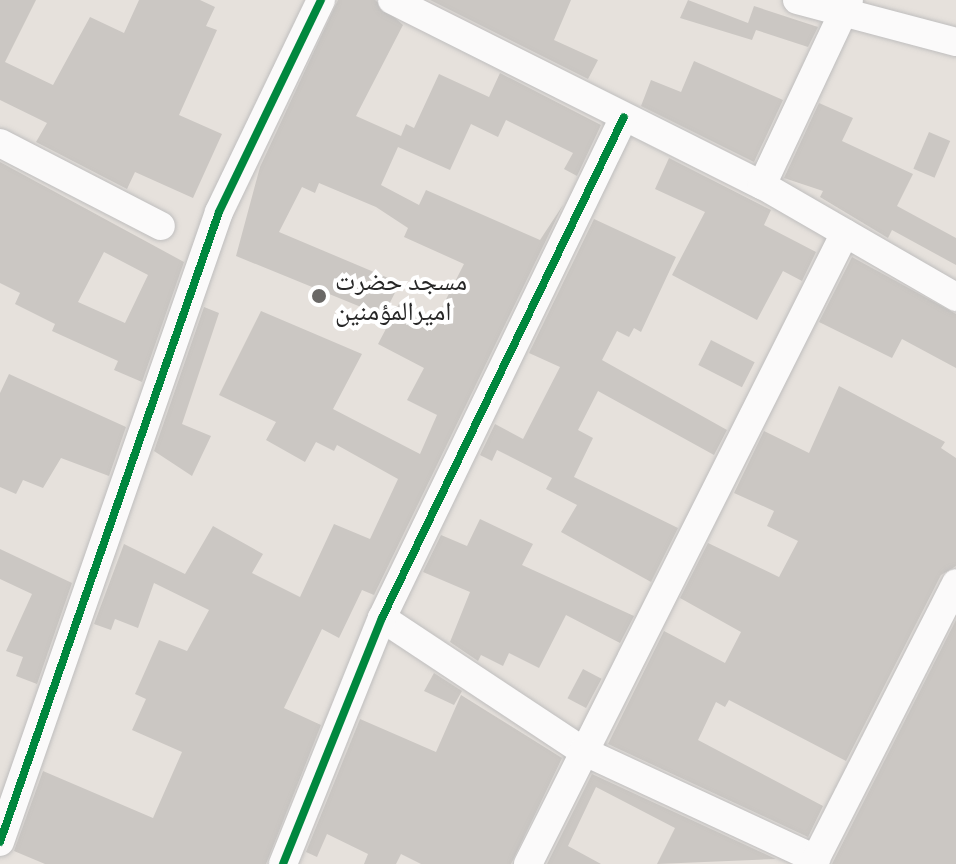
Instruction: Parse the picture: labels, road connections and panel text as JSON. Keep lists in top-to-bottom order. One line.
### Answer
{"places":["مسجد حضرت امیرالمؤمنین"]}
